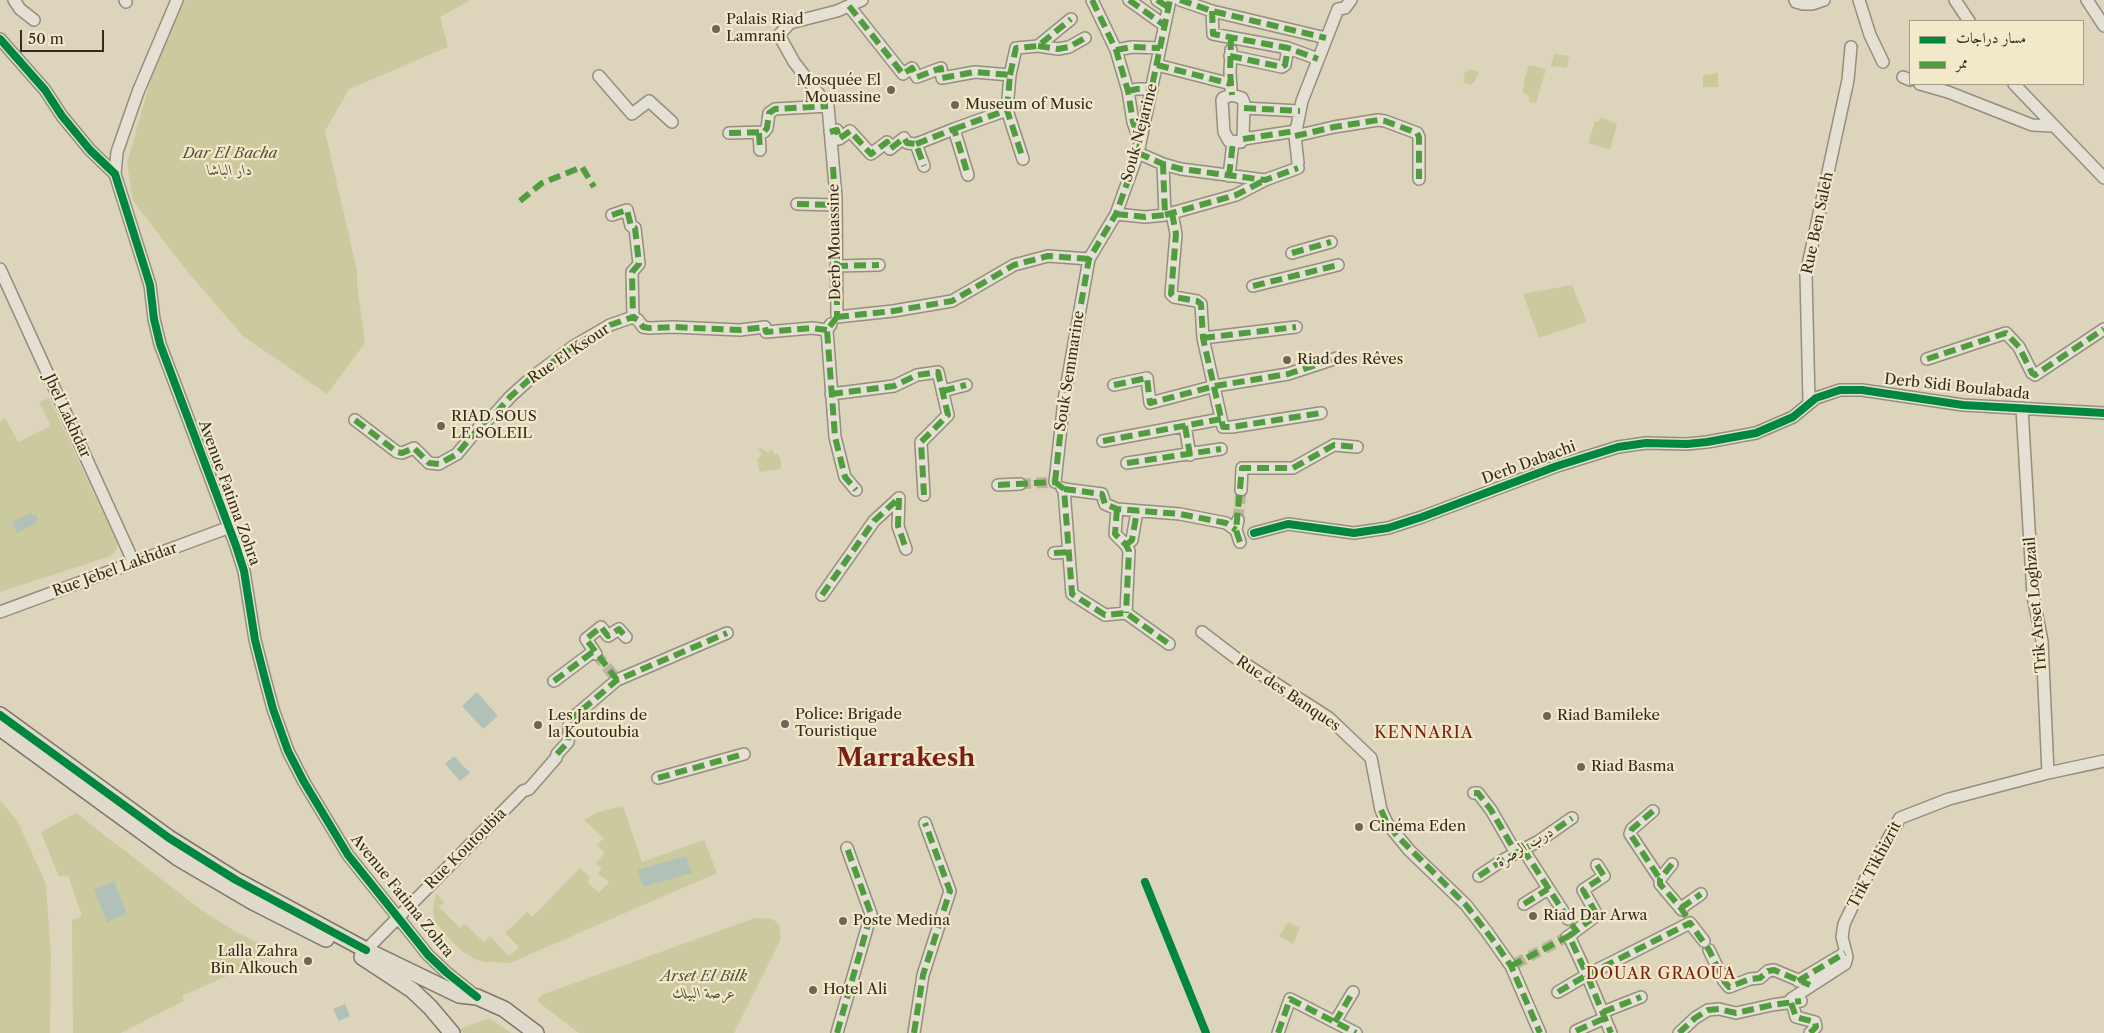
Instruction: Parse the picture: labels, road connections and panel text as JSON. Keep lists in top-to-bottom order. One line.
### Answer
{"streets":{"street":["Souk Nejarine","Rue Ben Saleh","Derb Mouassine","Rue El Ksour","Souk Semmarine","Derb Sidi Boulabada","Jbel Lakhdar","Derb Dabachi","Avenue Fatima Zohra","Rue Jebel Lakhdar","Trik Arset Loghzail","Rue des Banques","درب الرصرة","Rue Koutoubia","Trik Tikhizrit"]},"crossings":[["Souk Nejarine","Souk Semmarine"],["Rue Ben Saleh","Derb Sidi Boulabada"],["Rue Ben Saleh","Derb Dabachi"],["Derb Sidi Boulabada","Derb Dabachi"],["Derb Sidi Boulabada","Trik Arset Loghzail"],["Jbel Lakhdar","Rue Jebel Lakhdar"],["Avenue Fatima Zohra","Rue Jebel Lakhdar"],["Avenue Fatima Zohra","Rue Koutoubia"],["Trik Arset Loghzail","Trik Tikhizrit"]],"districts":["KENNARIA","Marrakesh","DOUAR GRAOUA"],"parks":["Dar El Bacha دار الباشا","Arset El Bilk عرصة البيلك"],"places":["Palais Riad Lamrani","Mosquée El Mouassine","Museum of Music","Riad des Rêves","RIAD SOUS LE SOLEIL","Riad Bamileke","Police: Brigade Touristique","Les Jardins de la Koutoubia","Riad Basma","Cinéma Eden","Riad Dar Arwa","Poste Medina","Lalla Zahra Bin Alkouch","Hotel Ali"],"legend":["مسار دراجات","ممر"],"scale_bar":"50 m"}
